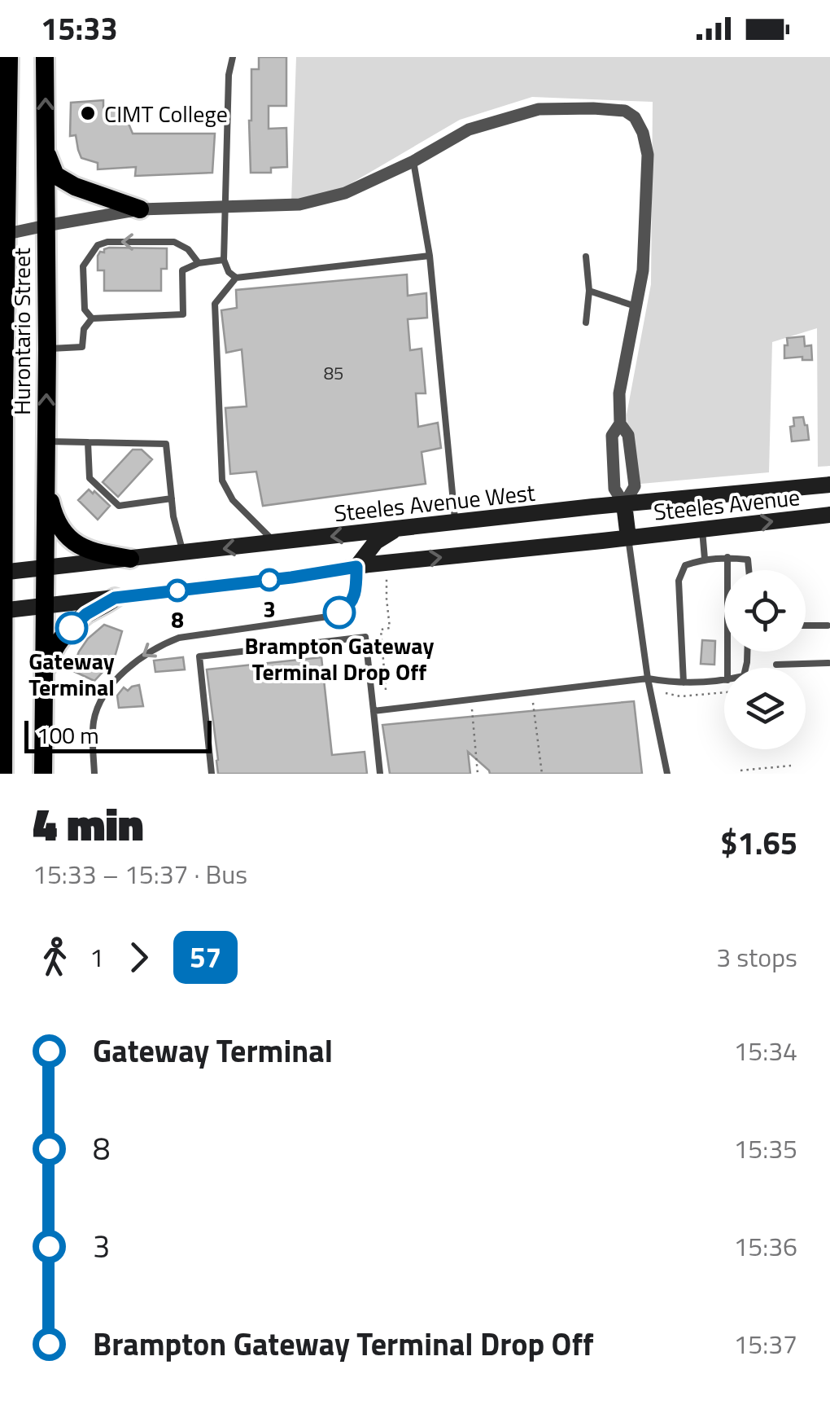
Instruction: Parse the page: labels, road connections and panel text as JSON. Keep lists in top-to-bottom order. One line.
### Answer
{"streets":{"main road":["Hurontario Street","Steeles Avenue West","Steeles Avenue"]},"crossings":[["Hurontario Street","Steeles Avenue West"]],"one_way":["Steeles Avenue"],"places":["CIMT College","3","8","Brampton Gateway Terminal Drop Off","Gateway Terminal"],"lines":["bus line 57"],"house_numbers":["85"],"scale_bar":"100 m","page":{"status":"15:33","scale":"100 m","heading":["4 min","15:33 – 15:37 · Bus","$1.65"],"legs":["1","57","3 stops"],"list":[{"name":"Gateway Terminal","value":"15:34"},{"name":"8","value":"15:35"},{"name":"3","value":"15:36"},{"name":"Brampton Gateway Terminal Drop Off","value":"15:37"}]}}
